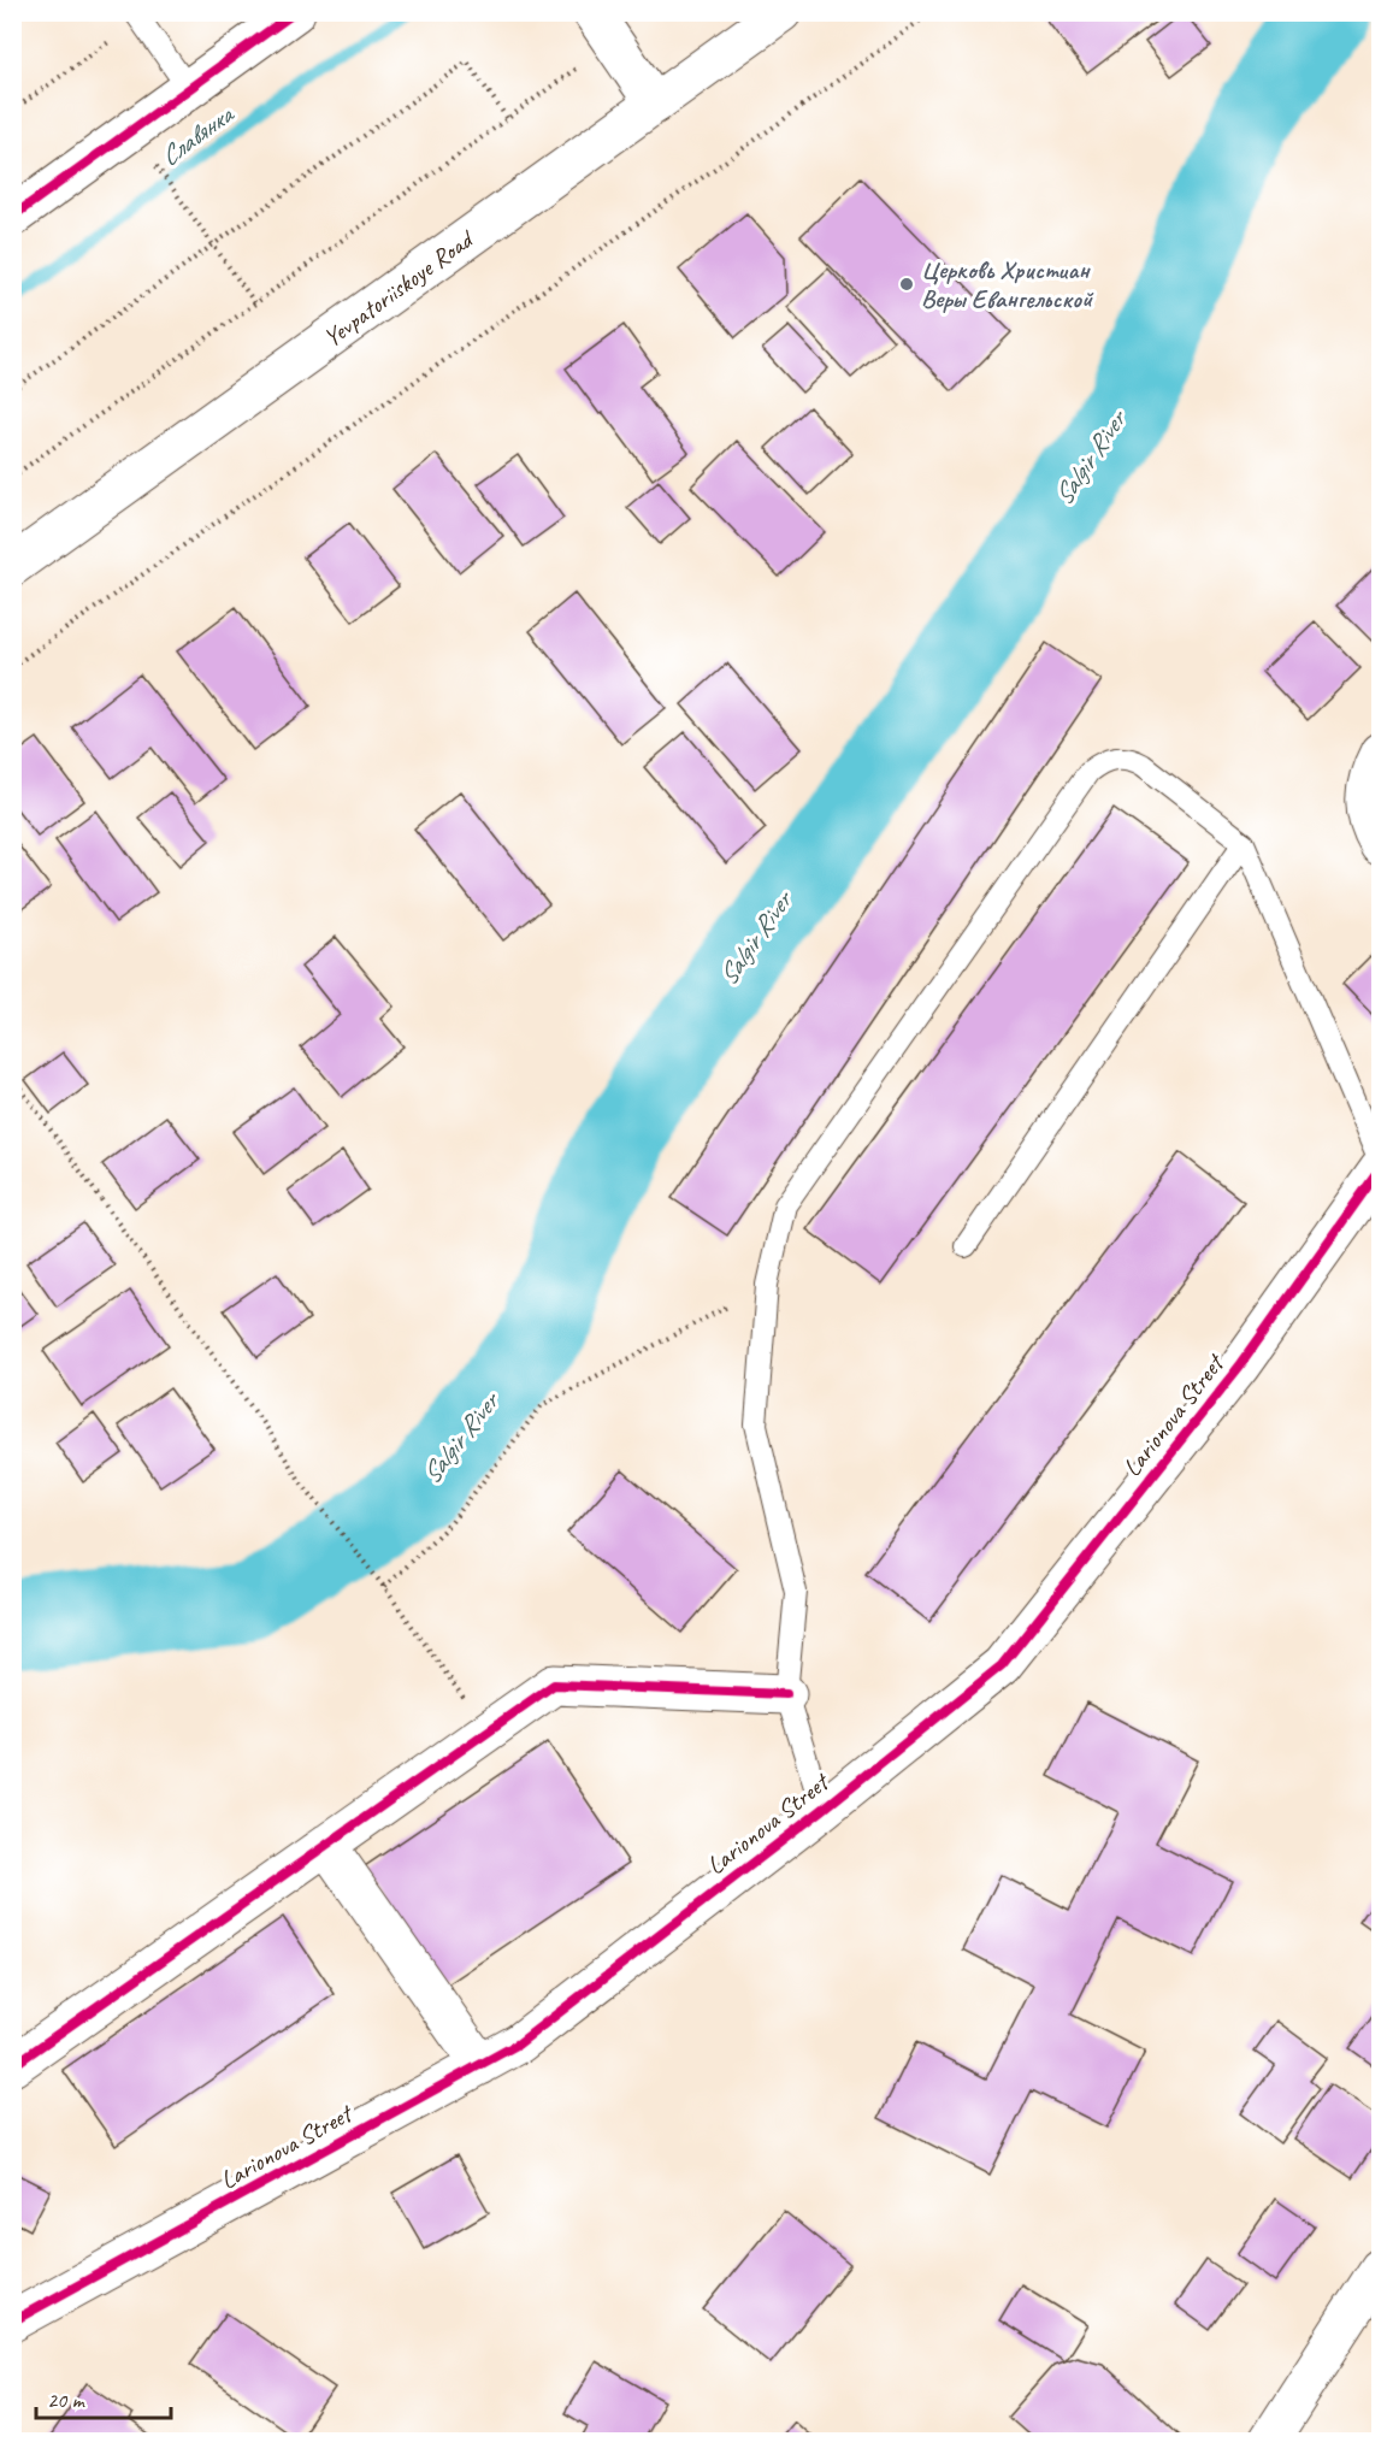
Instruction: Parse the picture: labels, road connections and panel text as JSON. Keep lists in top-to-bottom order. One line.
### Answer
{"streets":{"street":["Yevpatoriiskoye Road","Larionova Street"]},"water":["Славянка","Salgir River"],"places":["Церковь Христиан Веры Евангельской"],"scale_bar":"20 m"}
